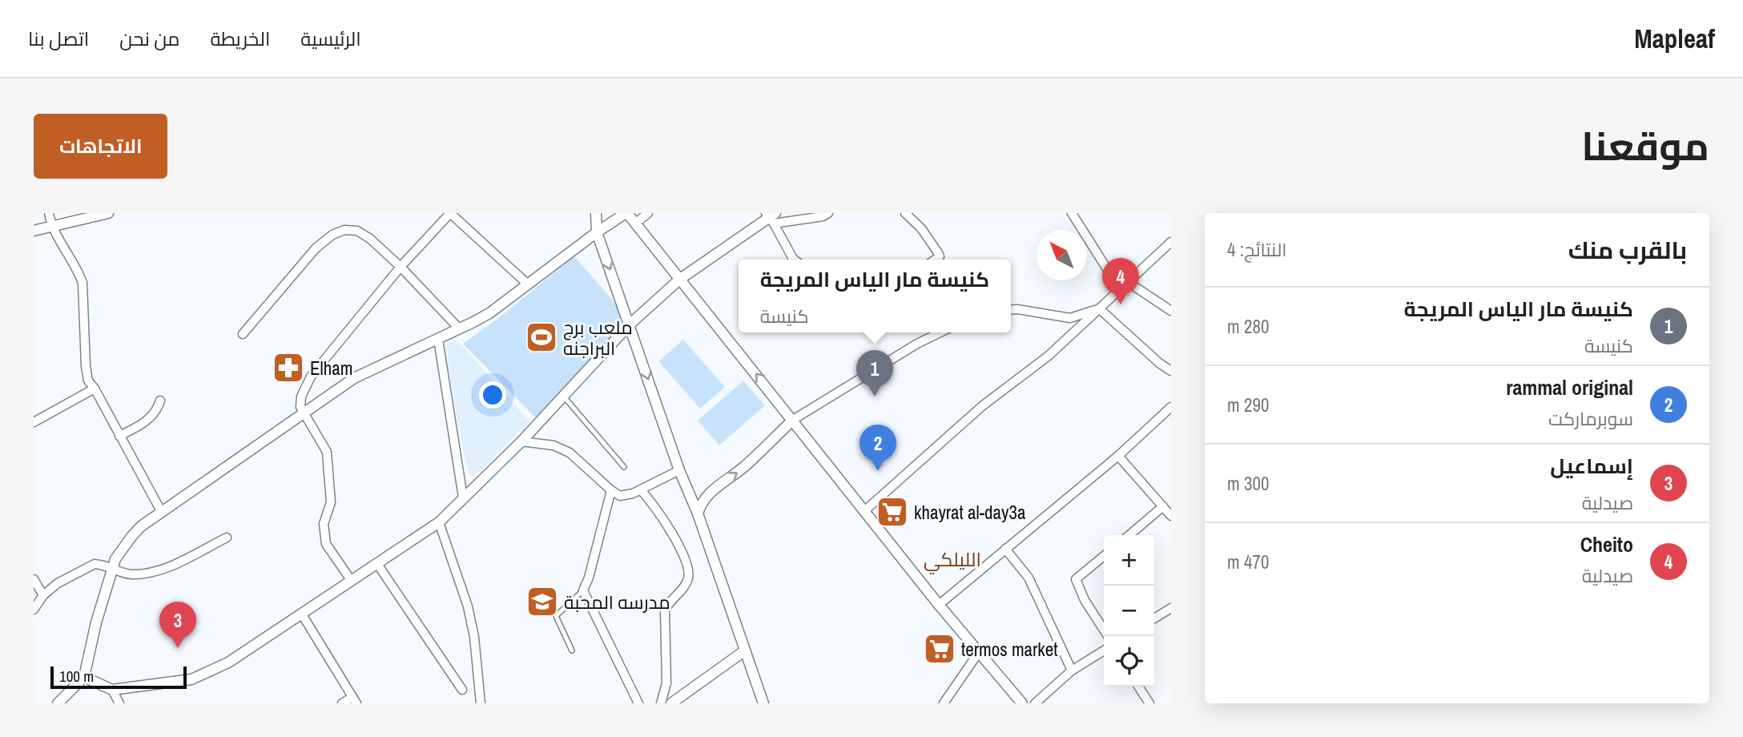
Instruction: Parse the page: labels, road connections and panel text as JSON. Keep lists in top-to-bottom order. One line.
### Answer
{"districts":["الليلكي"],"places":{"sports":["ملعب برج البراجنه"],"pharmacy":["Elham"],"supermarket":["khayrat al-day3a","termos market"],"school or university":["مدرسه المحبة"]},"scale_bar":"100 m","north":"top left","page":{"header":"Mapleaf","nav":["الرئيسية","الخريطة","من نحن","اتصل بنا"],"title":"موقعنا","buttons":"الاتجاهات","heading":["بالقرب منك","النتائج: 4"],"pins":["4","1","2","3"],"popup":["كنيسة مار الياس المريجة","كنيسة"],"list":[{"mark":"1","name":"كنيسة مار الياس المريجة","note":"كنيسة","value":"280 m"},{"mark":"2","name":"rammal original","note":"سوبرماركت","value":"290 m"},{"mark":"3","name":"إسماعيل","note":"صيدلية","value":"300 m"},{"mark":"4","name":"Cheito","note":"صيدلية","value":"470 m"}],"map_buttons":["+","−"],"scale":"100 m"}}
